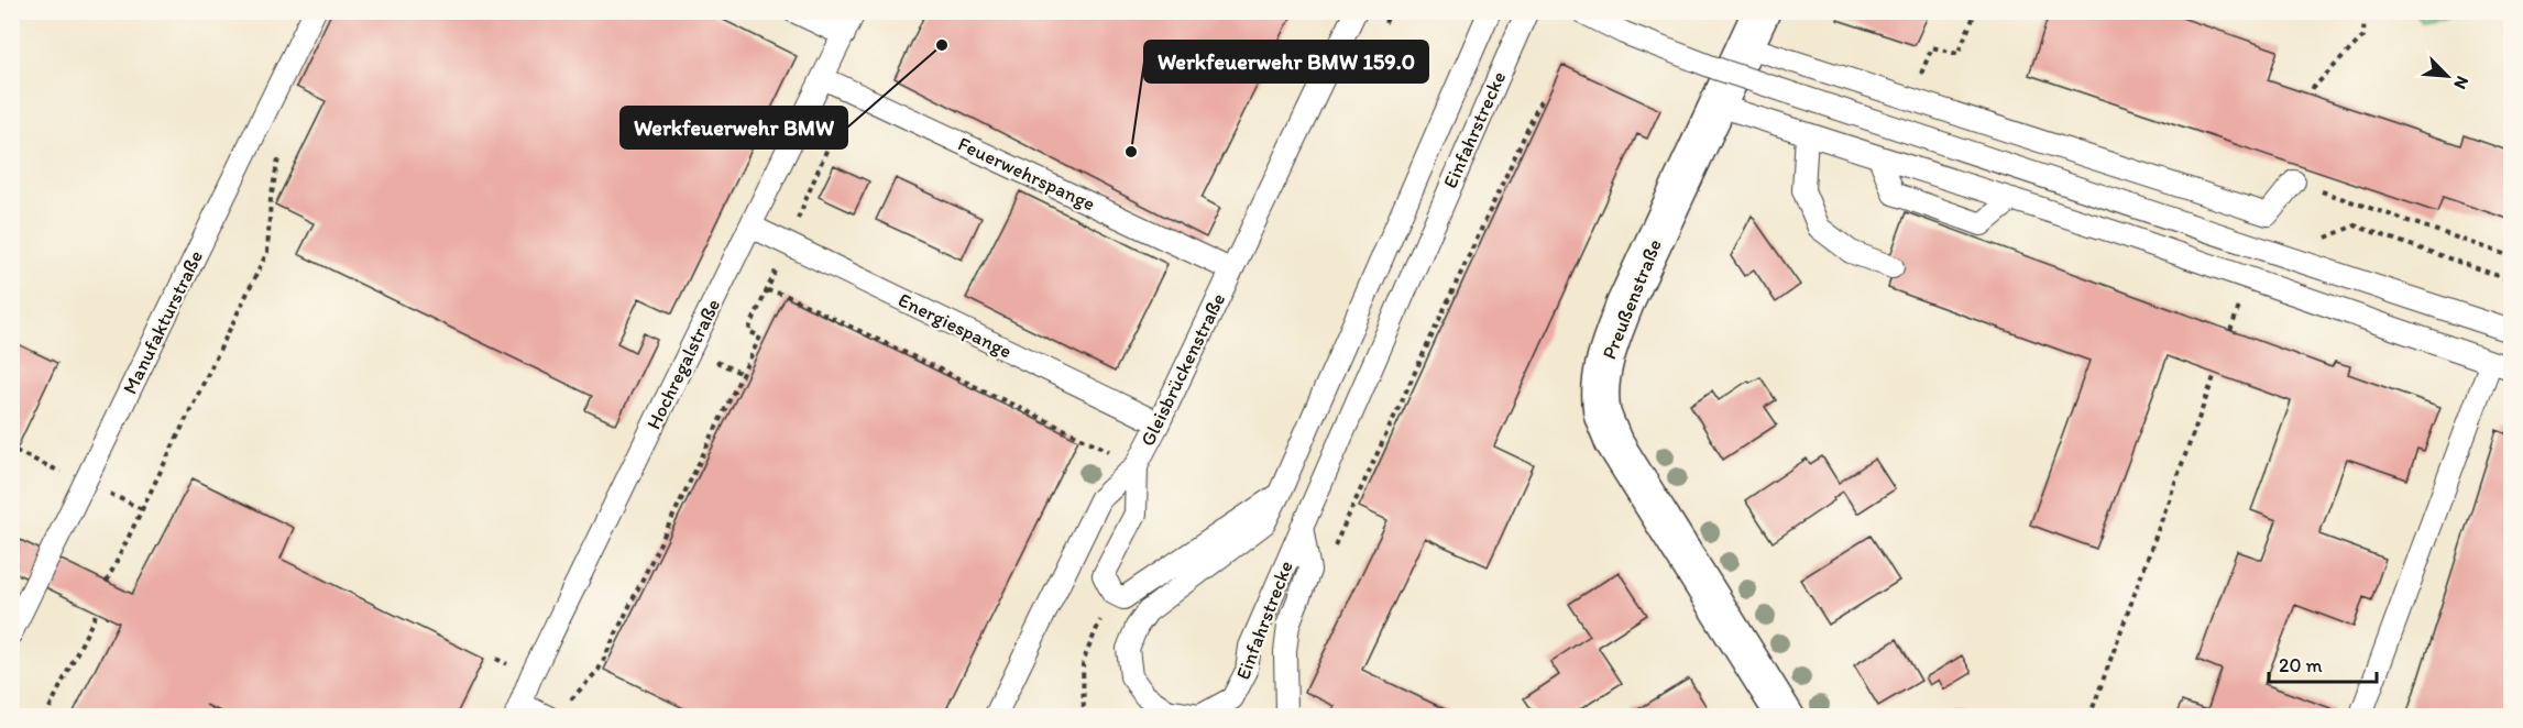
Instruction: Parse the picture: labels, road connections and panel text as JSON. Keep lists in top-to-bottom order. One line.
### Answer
{"streets":{"street":["Preußenstraße"],"lane":["Einfahrstrecke","Feuerwehrspange","Manufakturstraße","Energiespange","Hochregalstraße","Gleisbrückenstraße"]},"crossings":[["Feuerwehrspange","Hochregalstraße"],["Feuerwehrspange","Gleisbrückenstraße"],["Energiespange","Hochregalstraße"],["Energiespange","Gleisbrückenstraße"]],"places":["Werkfeuerwehr BMW","Werkfeuerwehr BMW 159.0"],"scale_bar":"20 m","north":"bottom right"}
